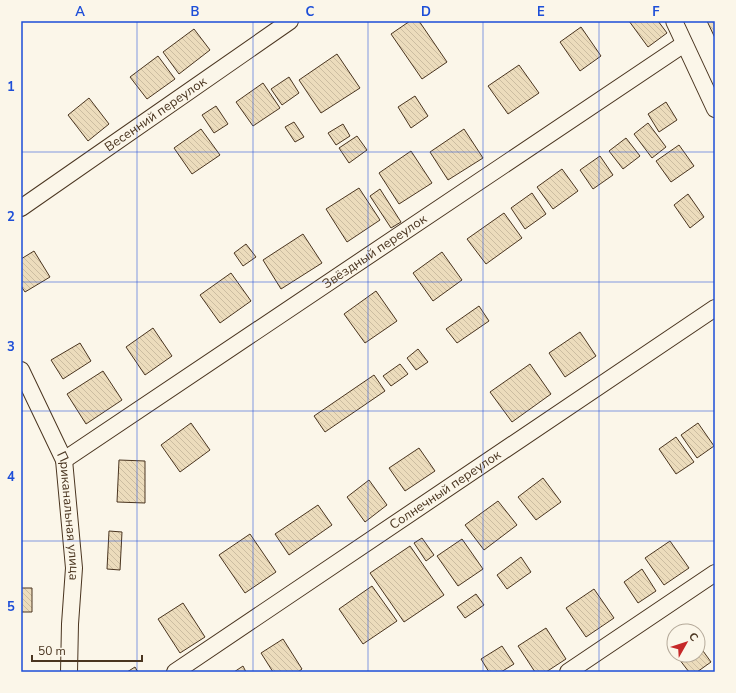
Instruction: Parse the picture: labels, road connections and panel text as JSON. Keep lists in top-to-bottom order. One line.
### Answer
{"streets":{"street":["Весенний переулок","Звёздный переулок","Солнечный переулок","Приканальная улица"]},"crossings":[["Звёздный переулок","Приканальная улица"]],"scale_bar":"50 m","north":"top right","grid":{"columns":["A","B","C","D","E","F"],"rows":["1","2","3","4","5"]}}
